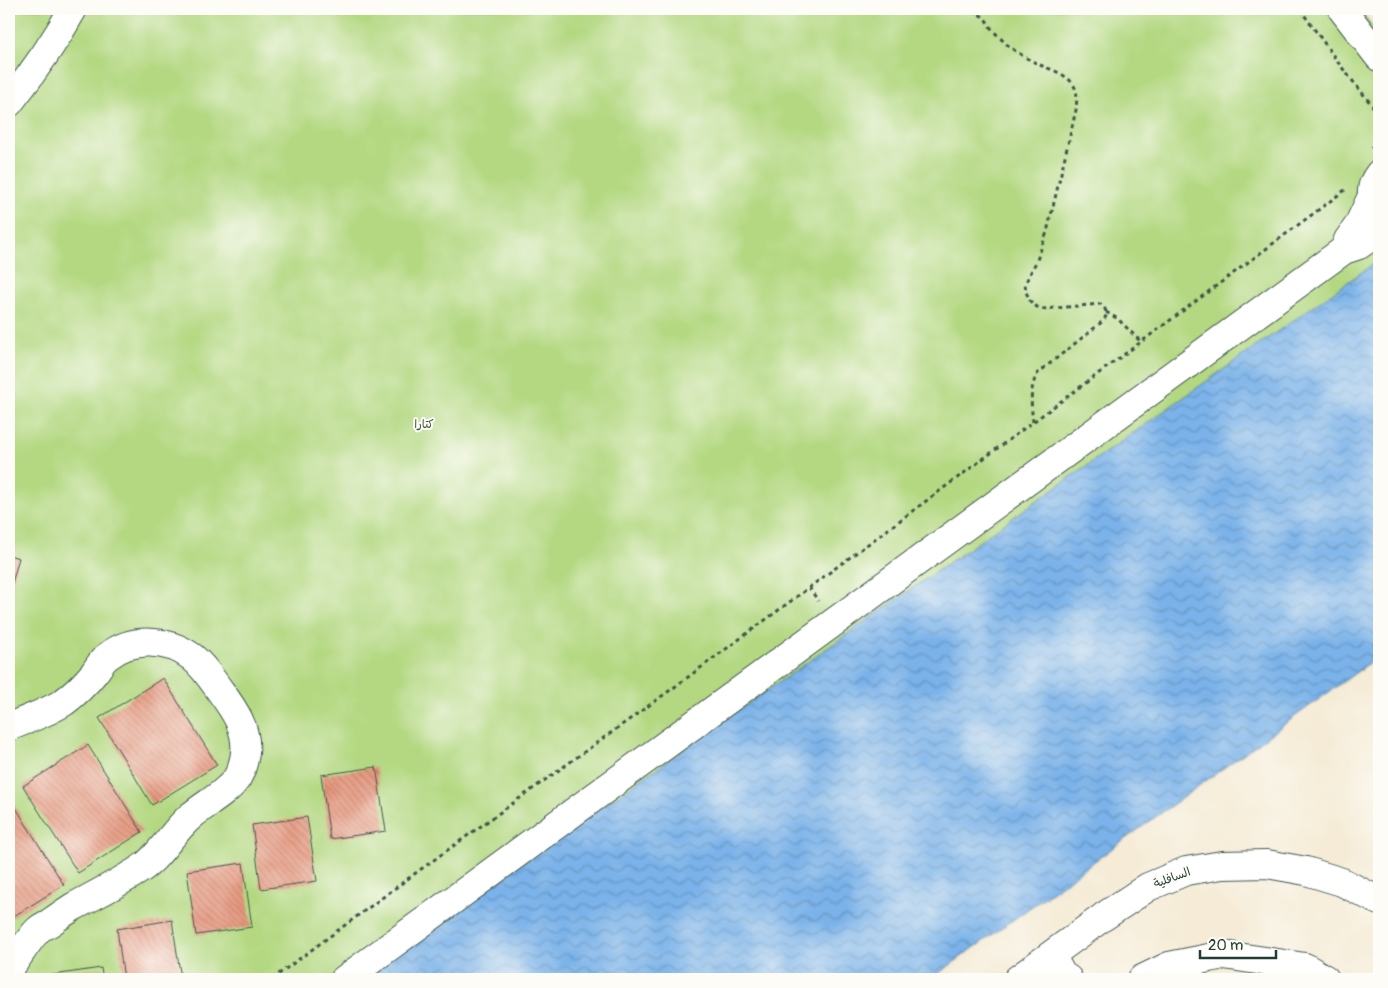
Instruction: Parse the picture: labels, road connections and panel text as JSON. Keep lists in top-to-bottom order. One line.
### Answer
{"streets":{"street":["السافلية"]},"parks":["كتارا"],"scale_bar":"20 m"}
